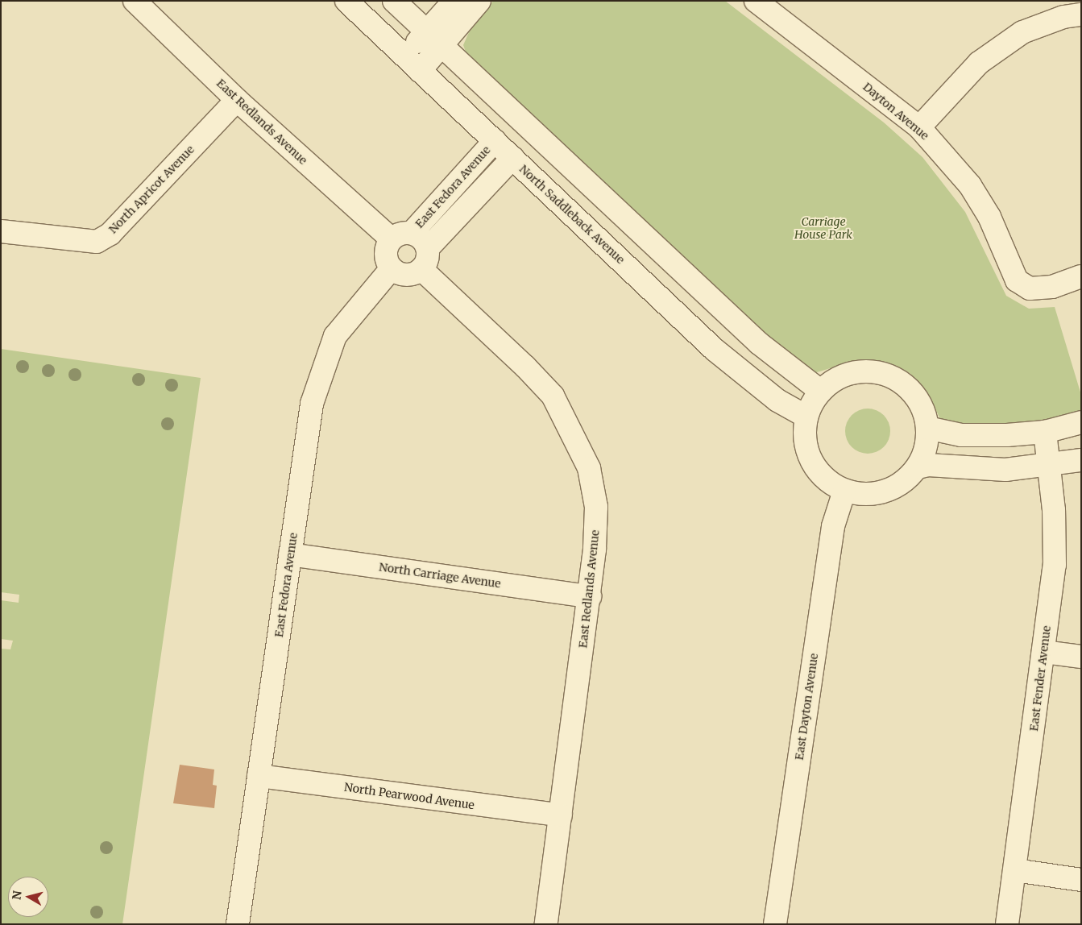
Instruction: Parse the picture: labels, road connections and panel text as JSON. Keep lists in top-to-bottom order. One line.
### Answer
{"streets":{"street":["Dayton Avenue","East Redlands Avenue","East Fedora Avenue","North Apricot Avenue","North Saddleback Avenue","North Carriage Avenue","East Fender Avenue","East Dayton Avenue","North Pearwood Avenue"]},"crossings":[["East Redlands Avenue","East Fedora Avenue"],["East Redlands Avenue","North Apricot Avenue"],["East Redlands Avenue","North Carriage Avenue"],["East Redlands Avenue","North Pearwood Avenue"],["East Fedora Avenue","North Saddleback Avenue"],["East Fedora Avenue","North Carriage Avenue"],["East Fedora Avenue","North Pearwood Avenue"],["North Saddleback Avenue","East Dayton Avenue"]],"parks":["Carriage House Park"],"north":"left"}
